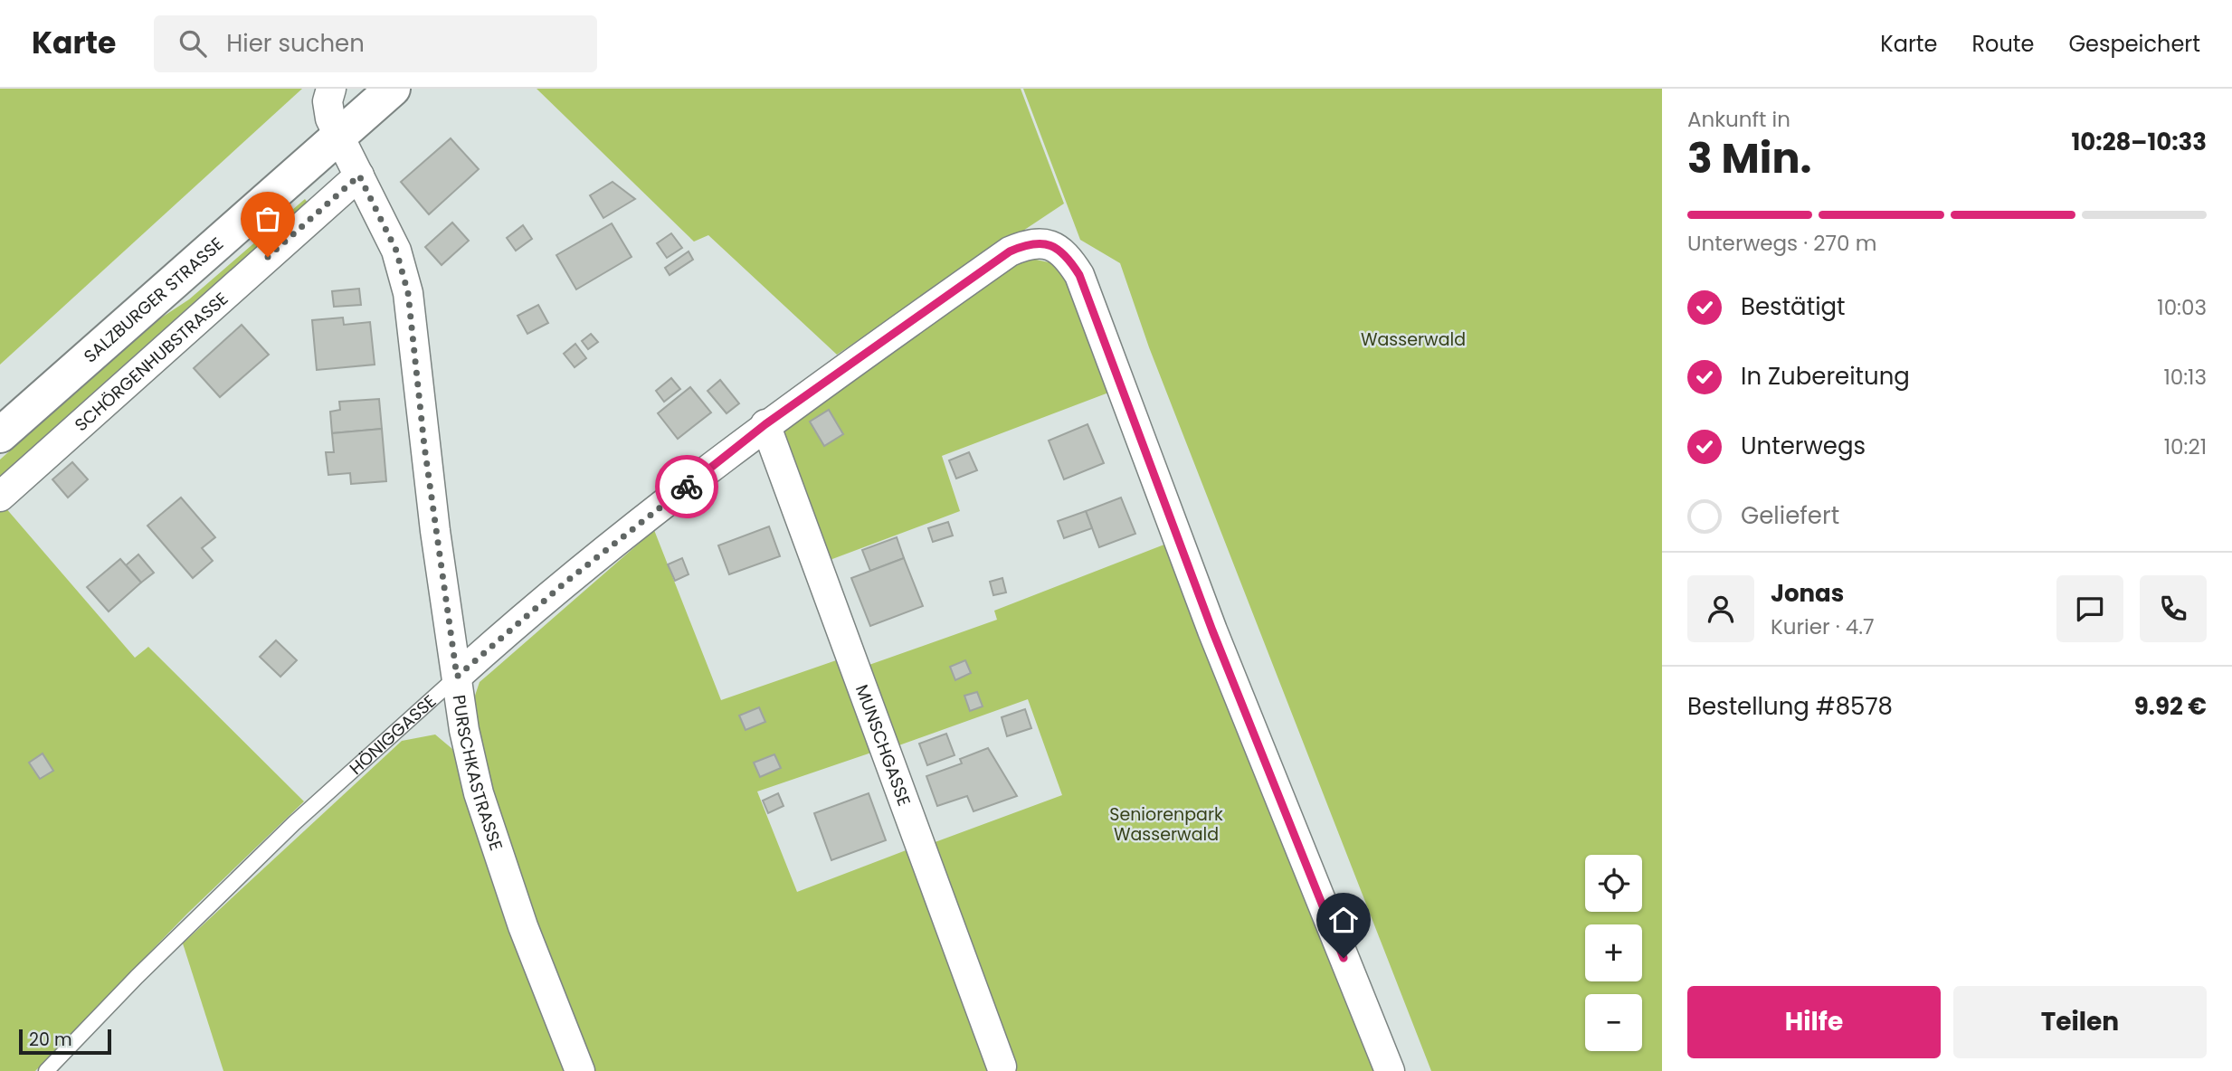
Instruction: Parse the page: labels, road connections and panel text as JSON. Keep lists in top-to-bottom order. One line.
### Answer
{"streets":{"main road":["SALZBURGER STRASSE"],"street":["SCHÖRGENHUBSTRASSE","HÖNIGGASSE","MUNSCHGASSE","PURSCHKASTRASSE"]},"crossings":[["SALZBURGER STRASSE","PURSCHKASTRASSE"],["SCHÖRGENHUBSTRASSE","PURSCHKASTRASSE"],["HÖNIGGASSE","MUNSCHGASSE"],["HÖNIGGASSE","PURSCHKASTRASSE"]],"parks":["Wasserwald","Seniorenpark Wasserwald"],"scale_bar":"20 m","page":{"header":"Karte","search":"Hier suchen","nav":["Karte","Route","Gespeichert"],"heading":["3 Min.","Ankunft in","10:28–10:33"],"panel":["Jonas","Kurier · 4.7","Bestellung #8578","9.92 €"],"bar":"Unterwegs · 270 m","list":[["Bestätigt","10:03"],["In Zubereitung","10:13"],["Unterwegs","10:21"],"Geliefert"],"map_buttons":["+","−"],"buttons":["Hilfe","Teilen"],"scale":"20 m"}}
